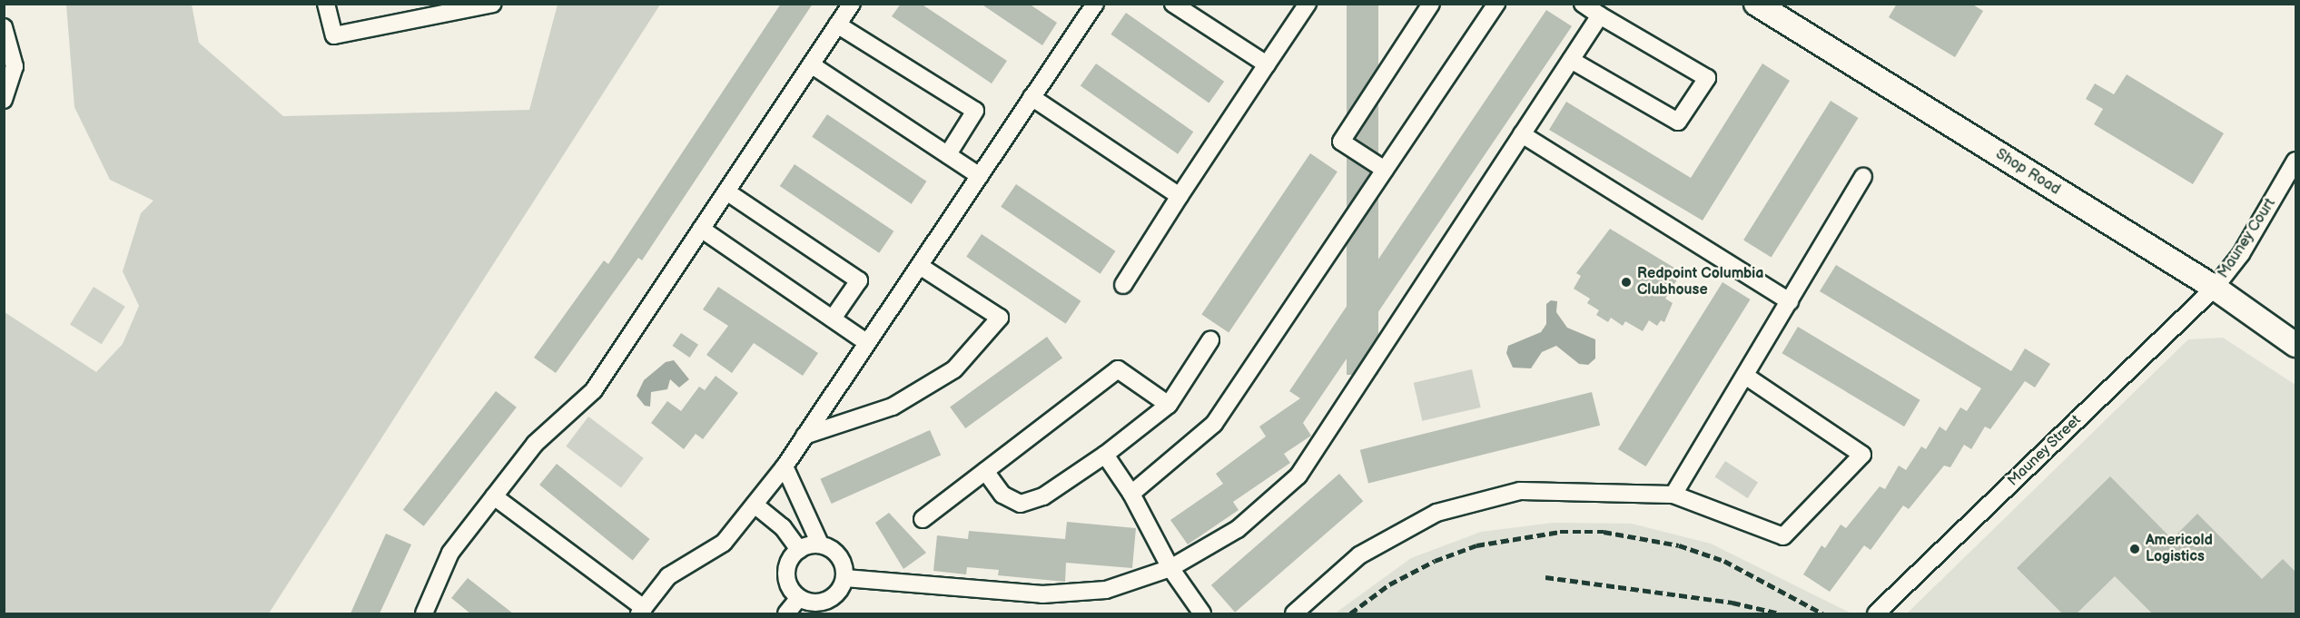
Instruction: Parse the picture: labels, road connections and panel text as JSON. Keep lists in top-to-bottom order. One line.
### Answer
{"streets":{"street":["Shop Road","Mauney Court","Mauney Street"]},"crossings":[["Shop Road","Mauney Court"],["Shop Road","Mauney Street"],["Mauney Court","Mauney Street"]],"places":["Redpoint Columbia Clubhouse","Americold Logistics"]}
